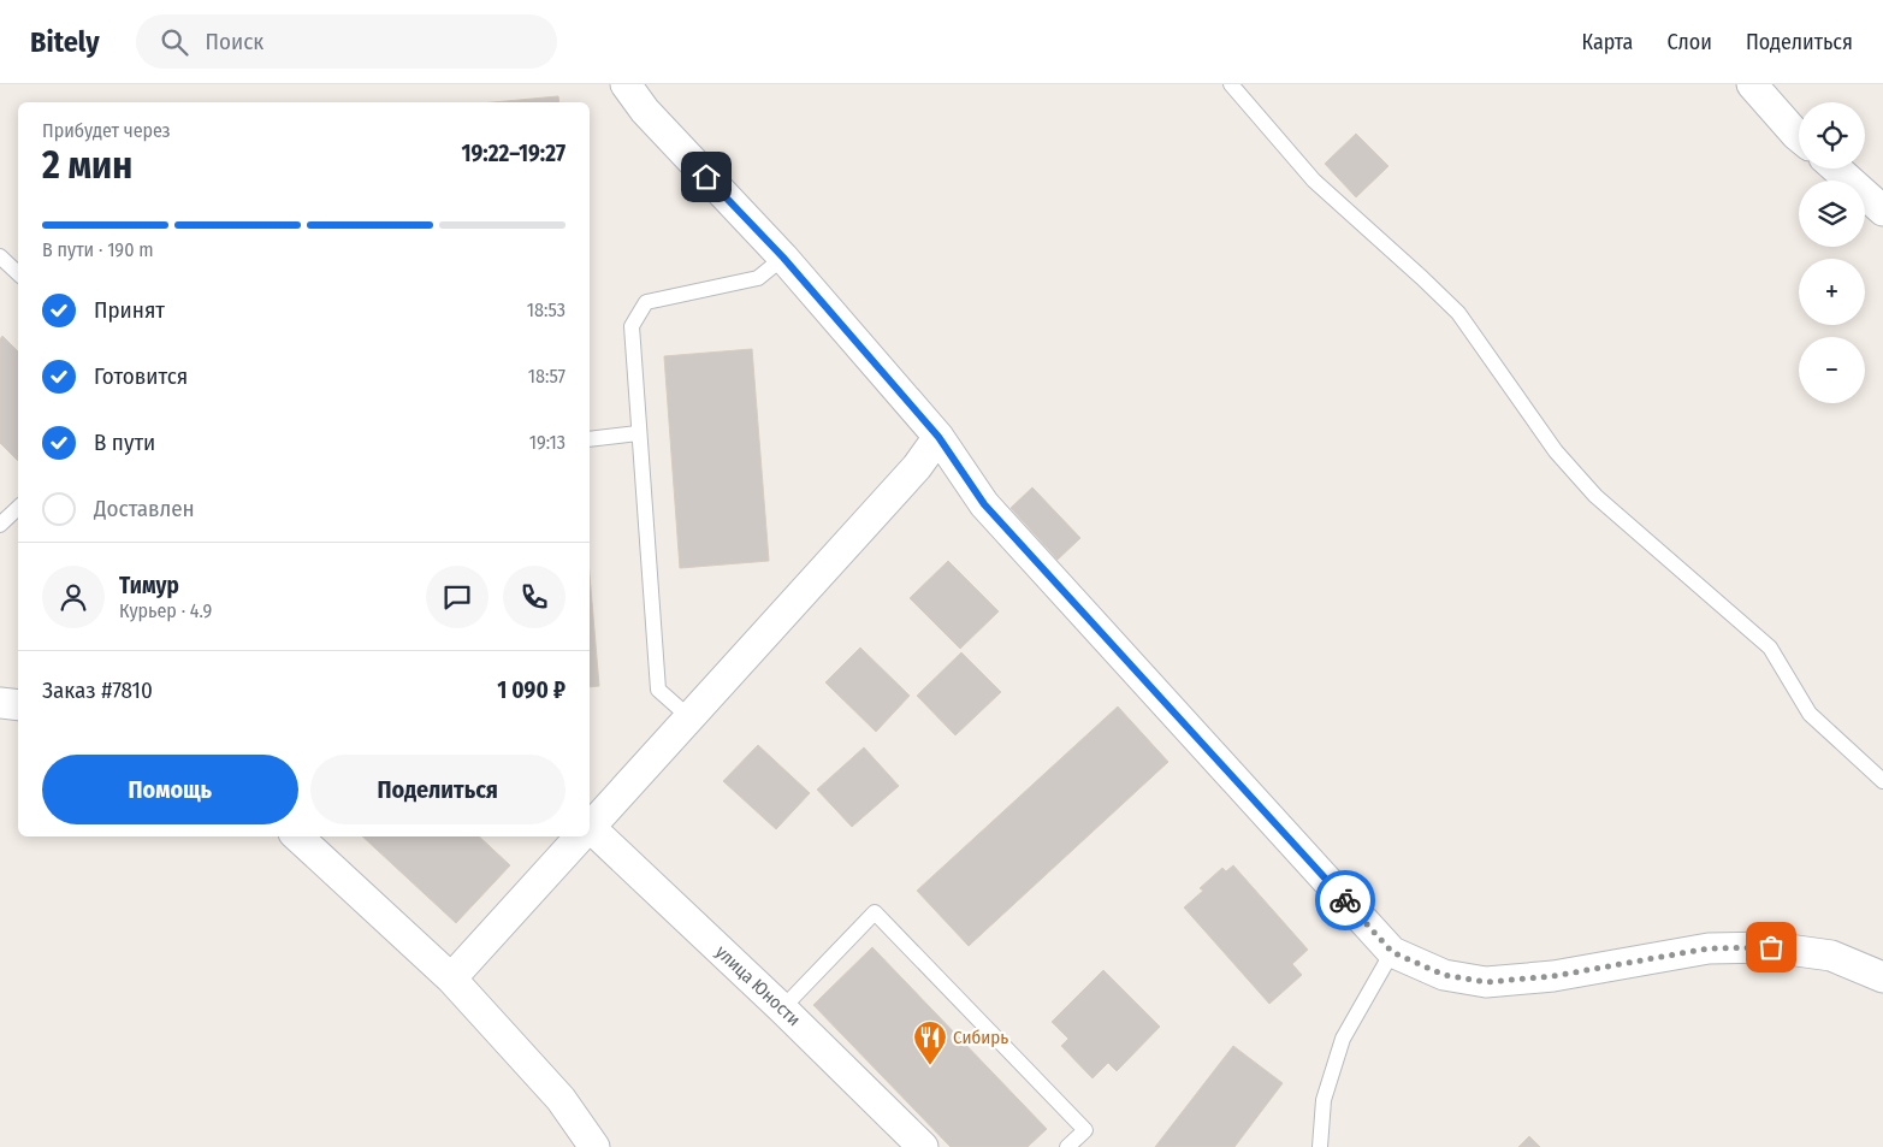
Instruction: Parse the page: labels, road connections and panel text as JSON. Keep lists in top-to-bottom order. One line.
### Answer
{"streets":{"street":["улица Юности"]},"places":{"restaurant":["Сибирь"]},"page":{"header":"Bitely","search":"Поиск","nav":["Карта","Слои","Поделиться"],"map_buttons":["+","−"],"heading":["2 мин","Прибудет через","19:22–19:27"],"panel":["Тимур","Курьер · 4.9","Заказ #7810","1 090 ₽"],"bar":"В пути · 190 m","list":[["Принят","18:53"],["Готовится","18:57"],["В пути","19:13"],"Доставлен"],"buttons":["Помощь","Поделиться"]}}
